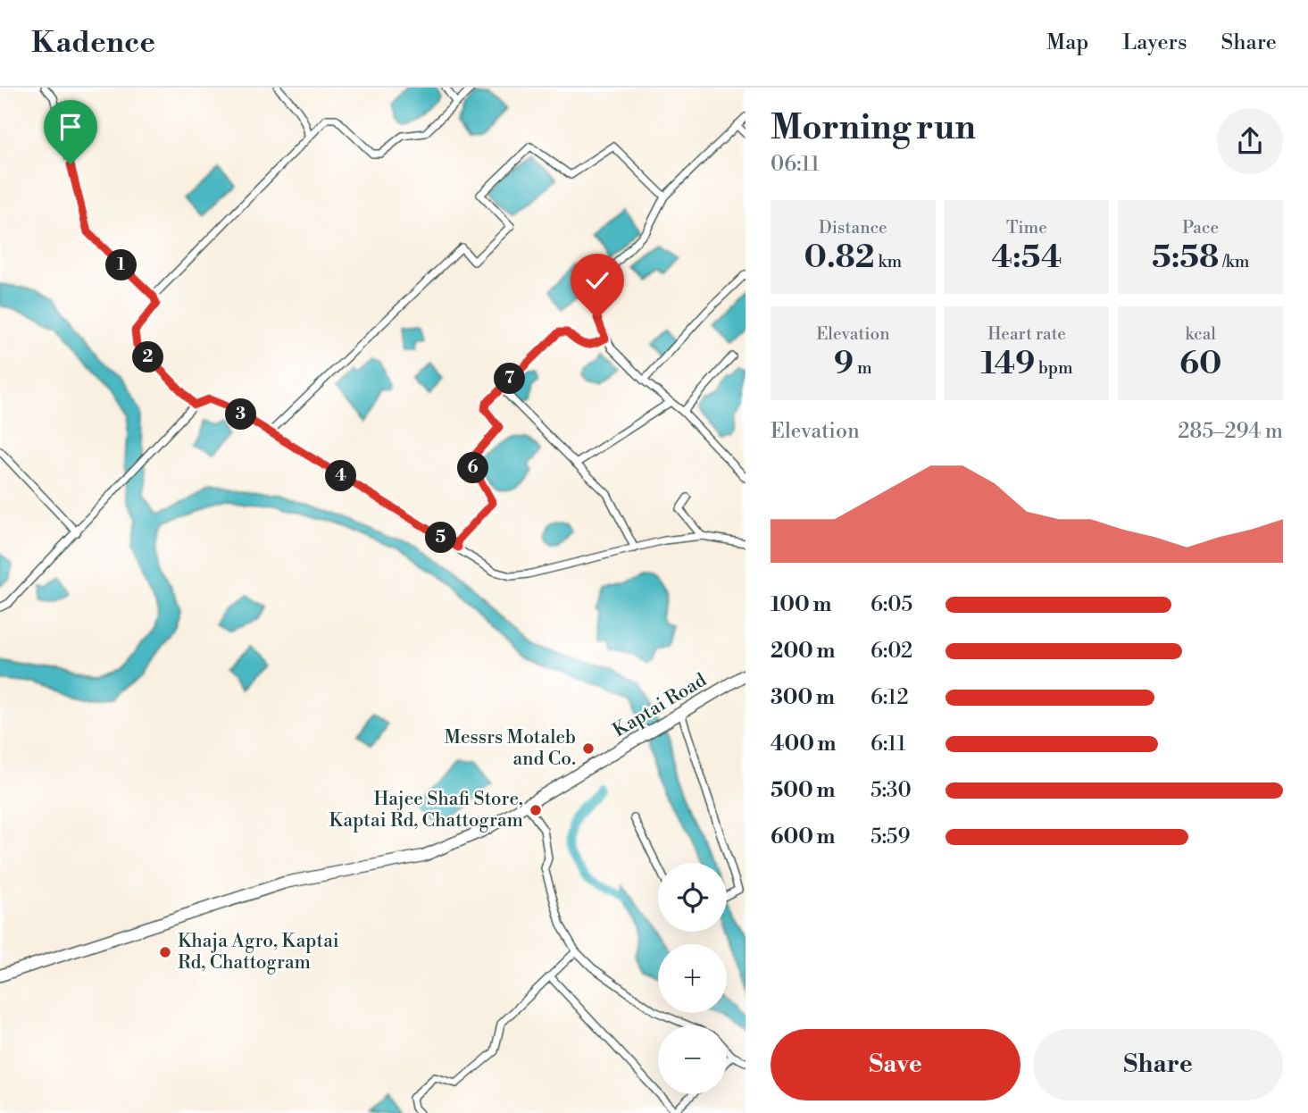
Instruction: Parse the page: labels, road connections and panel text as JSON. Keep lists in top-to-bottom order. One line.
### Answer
{"streets":{"main road":["Kaptai Road"]},"places":["Messrs Motaleb and Co.","Hajee Shafi Store, Kaptai Rd, Chattogram","Khaja Agro, Kaptai Rd, Chattogram"],"page":{"header":"Kadence","nav":["Map","Layers","Share"],"heading":["Morning run","06:11"],"stats":[["Distance","0.82 km"],["Time","4:54"],["Pace","5:58 /km"],["Elevation","9 m"],["Heart rate","149 bpm"],["kcal","60"]],"pins":["1","2","7","3","6","4","5"],"chart":["Elevation","285–294 m"],"list":[{"name":"100 m","note":"6:05"},{"name":"200 m","note":"6:02"},{"name":"300 m","note":"6:12"},{"name":"400 m","note":"6:11"},{"name":"500 m","note":"5:30"},{"name":"600 m","note":"5:59"}],"map_buttons":["+","−"],"buttons":["Save","Share"]}}
